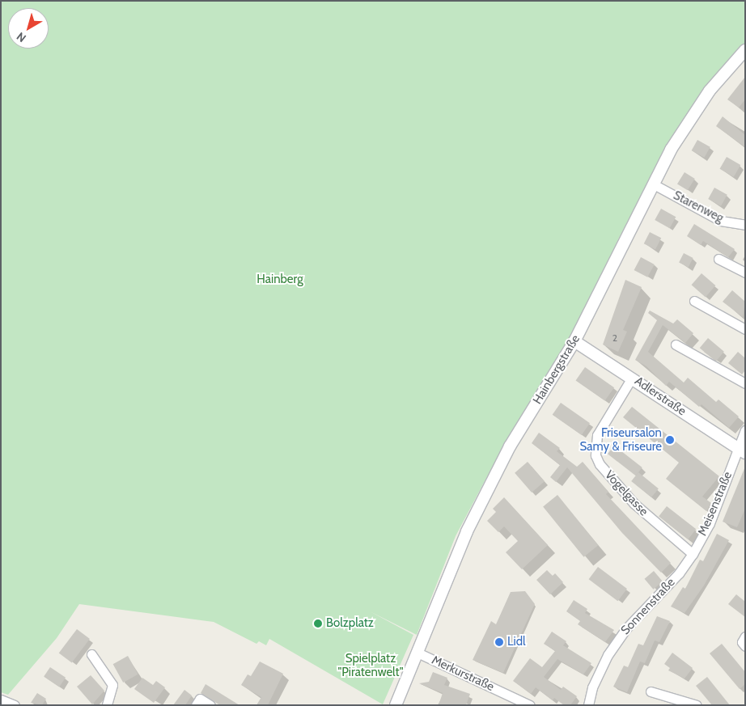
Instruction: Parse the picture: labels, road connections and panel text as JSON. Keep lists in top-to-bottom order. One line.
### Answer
{"streets":{"street":["Starenweg","Hainbergstraße","Adlerstraße","Vogelgasse","Meisenstraße","Sonnenstraße","Merkurstraße"]},"crossings":[["Starenweg","Hainbergstraße"],["Hainbergstraße","Adlerstraße"],["Hainbergstraße","Merkurstraße"],["Adlerstraße","Vogelgasse"],["Adlerstraße","Meisenstraße"],["Vogelgasse","Meisenstraße"],["Vogelgasse","Sonnenstraße"],["Meisenstraße","Sonnenstraße"]],"parks":["Hainberg","Spielplatz \"Piratenwelt\""],"places":["Friseursalon Samy & Friseure","Bolzplatz","Lidl"],"house_numbers":["2"],"north":"bottom left"}
